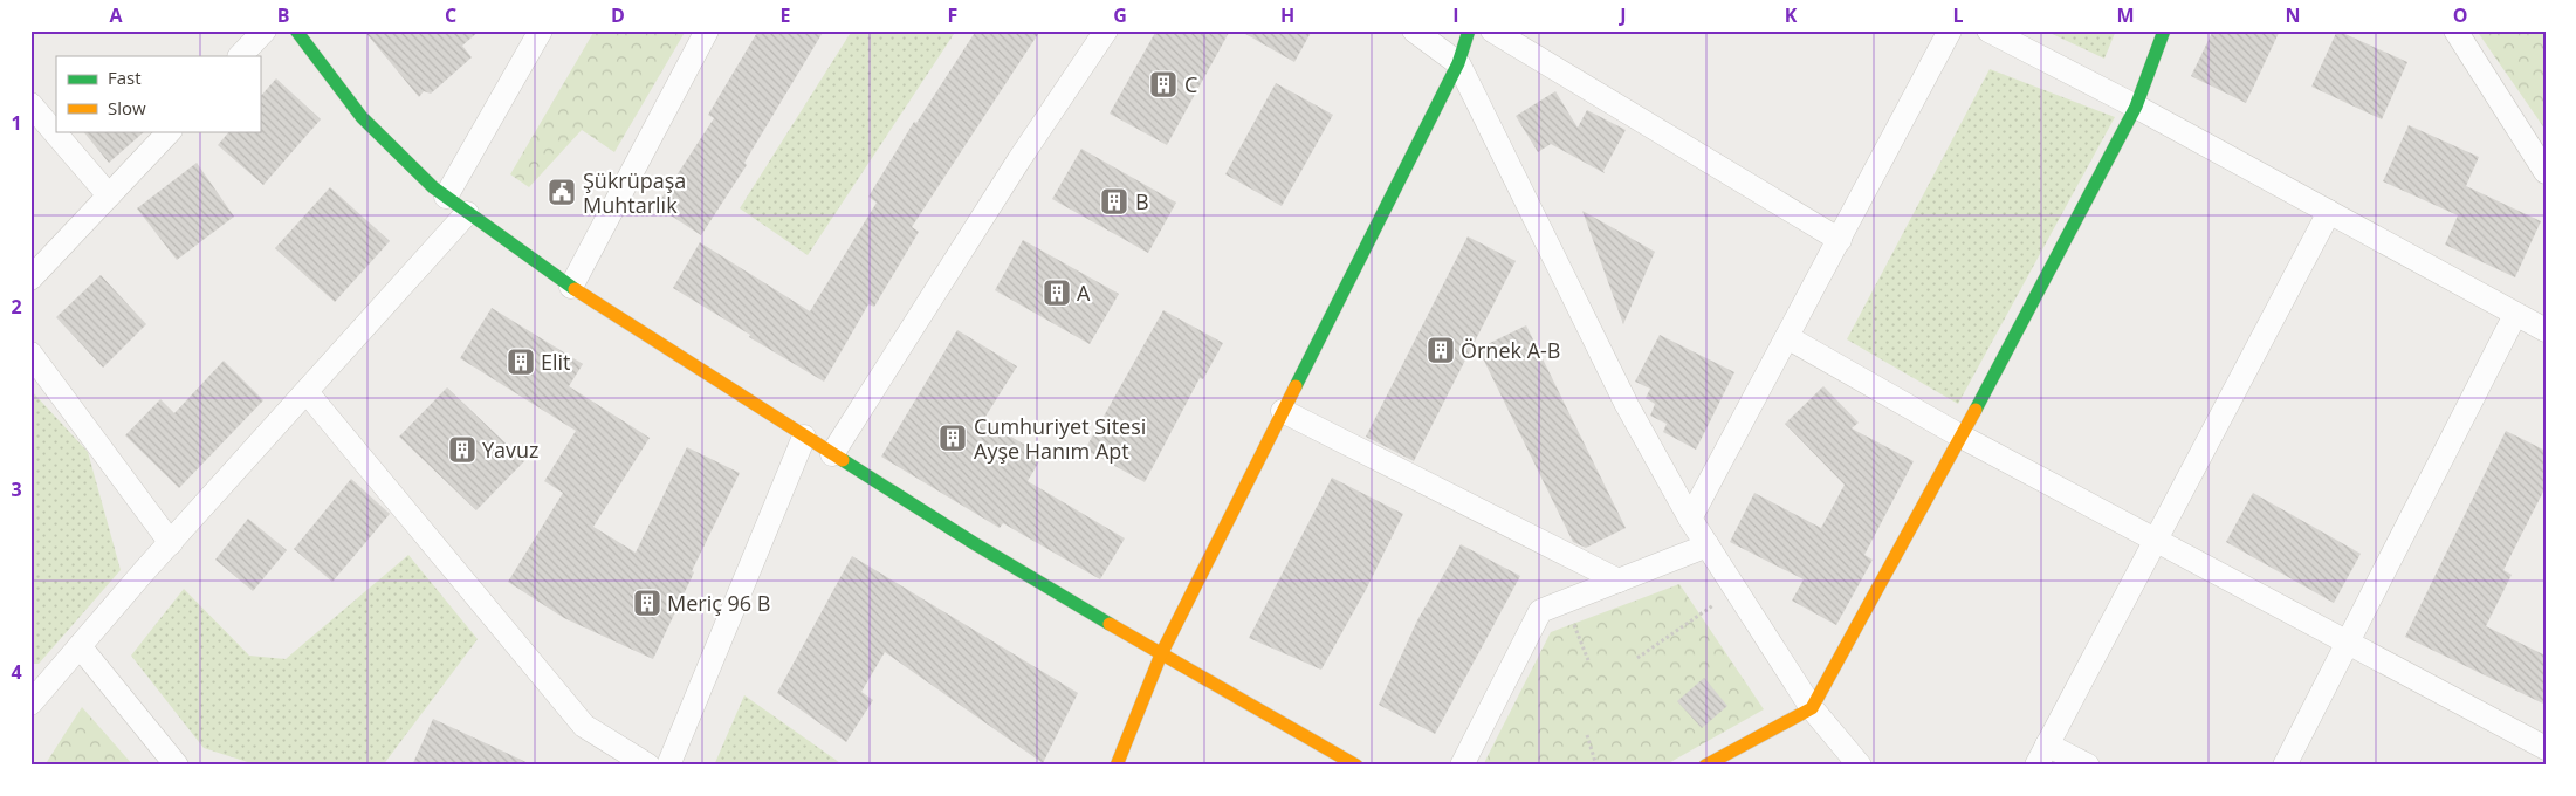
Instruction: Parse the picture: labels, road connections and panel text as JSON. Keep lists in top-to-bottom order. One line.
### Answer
{"places":{"building":["C","B","A","Örnek A-B","Elit","Cumhuriyet Sitesi Ayşe Hanım Apt","Yavuz","Meriç 96 B"],"public building":["Şükrüpaşa Muhtarlık"]},"legend":["Fast","Slow"],"grid":{"columns":["A","B","C","D","E","F","G","H","I","J","K","L","M","N","O"],"rows":["1","2","3","4"]}}
